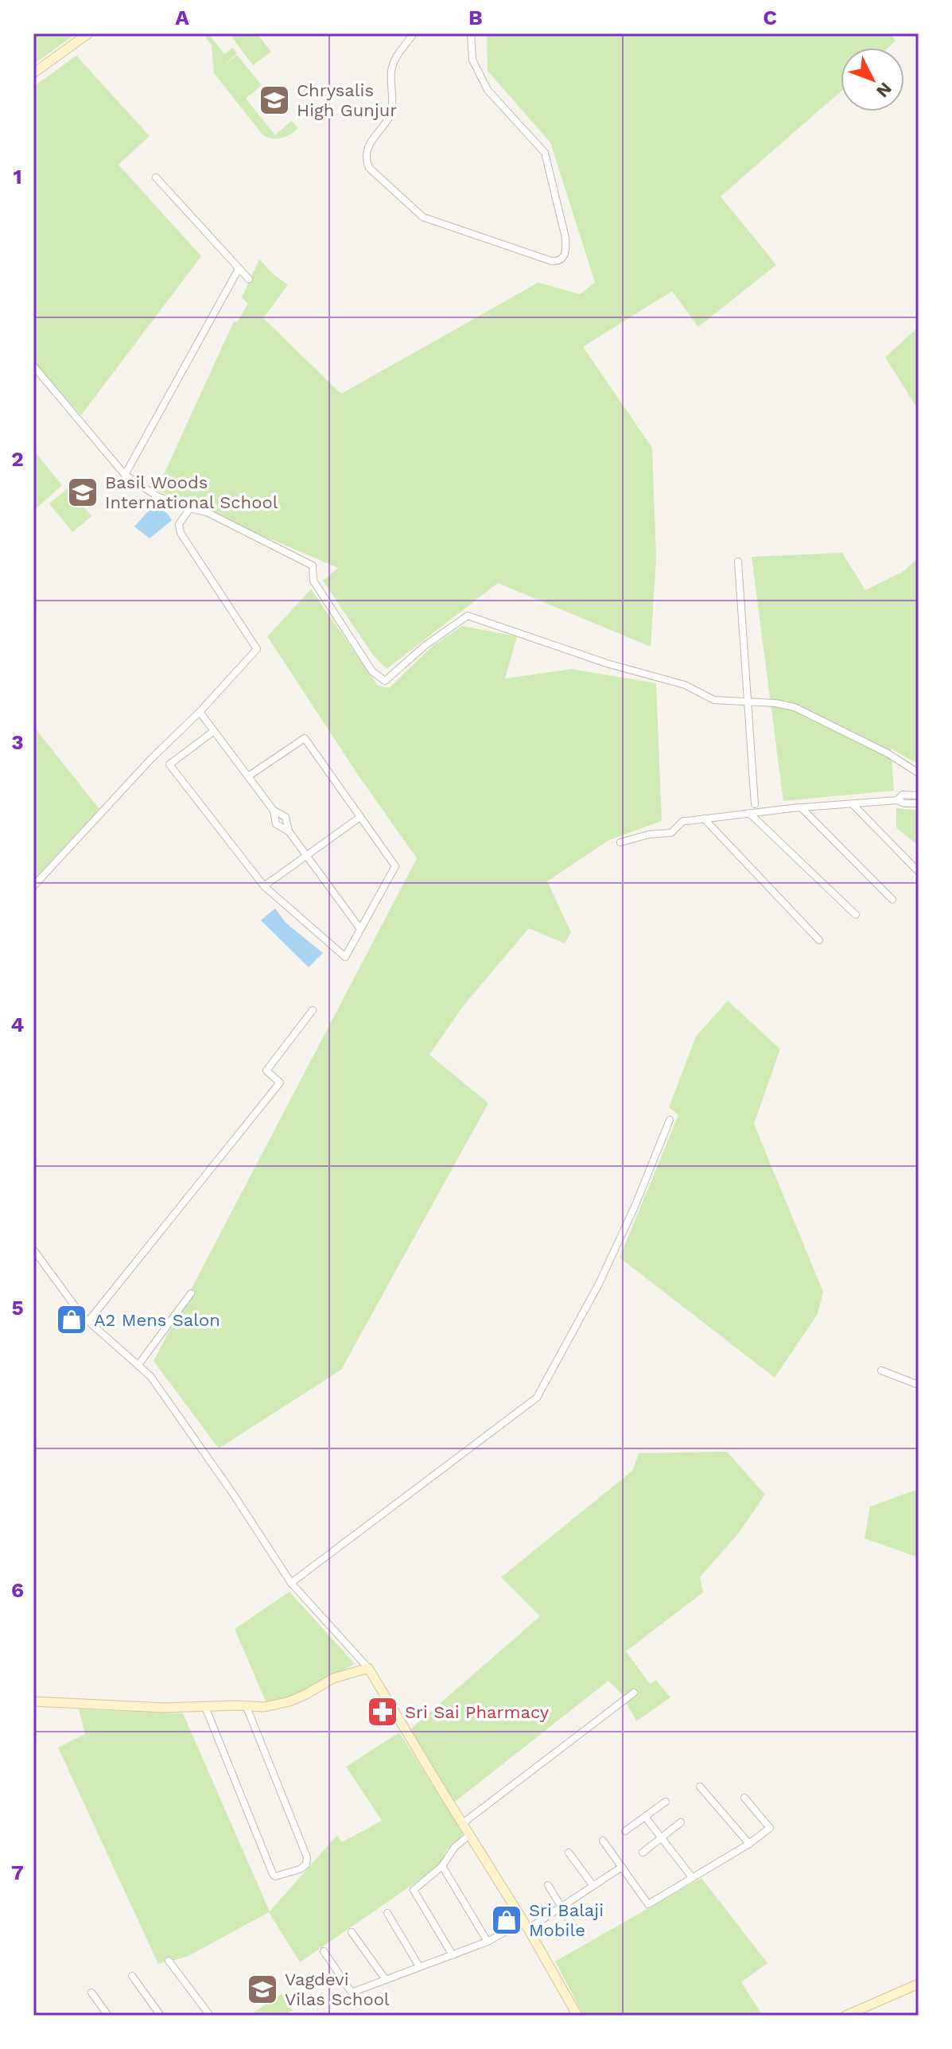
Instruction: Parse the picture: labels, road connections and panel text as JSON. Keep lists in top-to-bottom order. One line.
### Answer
{"places":{"school or university":["Chrysalis High Gunjur","Basil Woods International School","Vagdevi Vilas School"],"shop":["A2 Mens Salon","Sri Balaji Mobile"],"pharmacy":["Sri Sai Pharmacy"]},"north":"bottom right","grid":{"columns":["A","B","C"],"rows":["1","2","3","4","5","6","7"]}}
